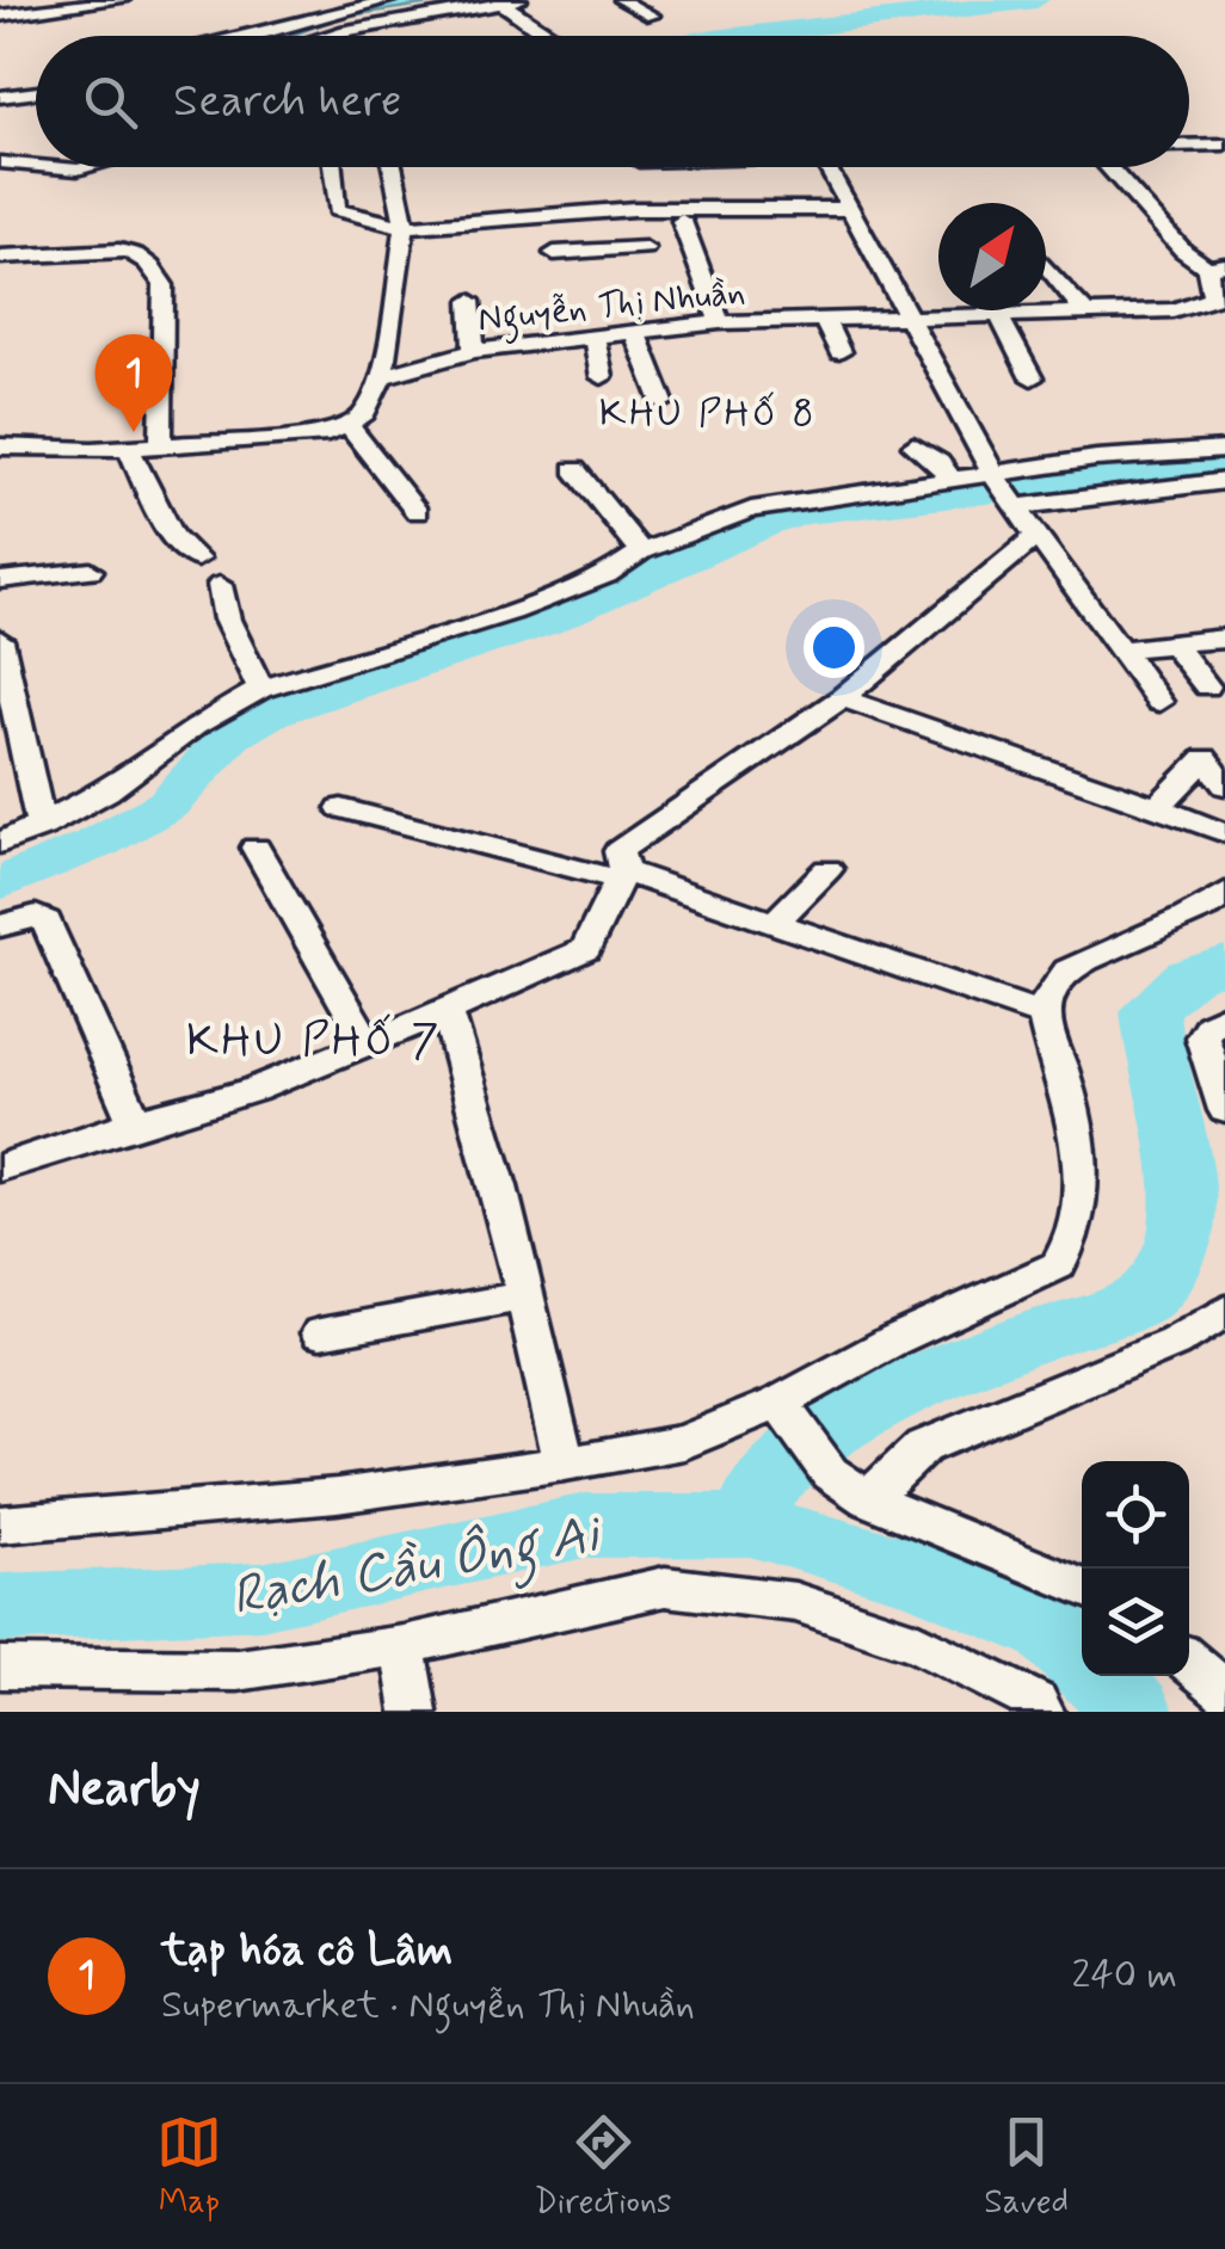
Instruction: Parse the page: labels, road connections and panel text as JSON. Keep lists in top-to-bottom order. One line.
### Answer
{"streets":{"street":["Nguyễn Thị Nhuần"]},"districts":["KHU PHỐ 8","KHU PHỐ 7"],"water":["Rạch Cầu Ông Ai"],"north":"top right","page":{"search":"Search here","pins":"1","heading":"Nearby","list":[{"mark":"1","name":"tạp hóa cô Lâm","note":"Supermarket · Nguyễn Thị Nhuần","value":"240 m"}],"nav":["Map","Directions","Saved"]}}
